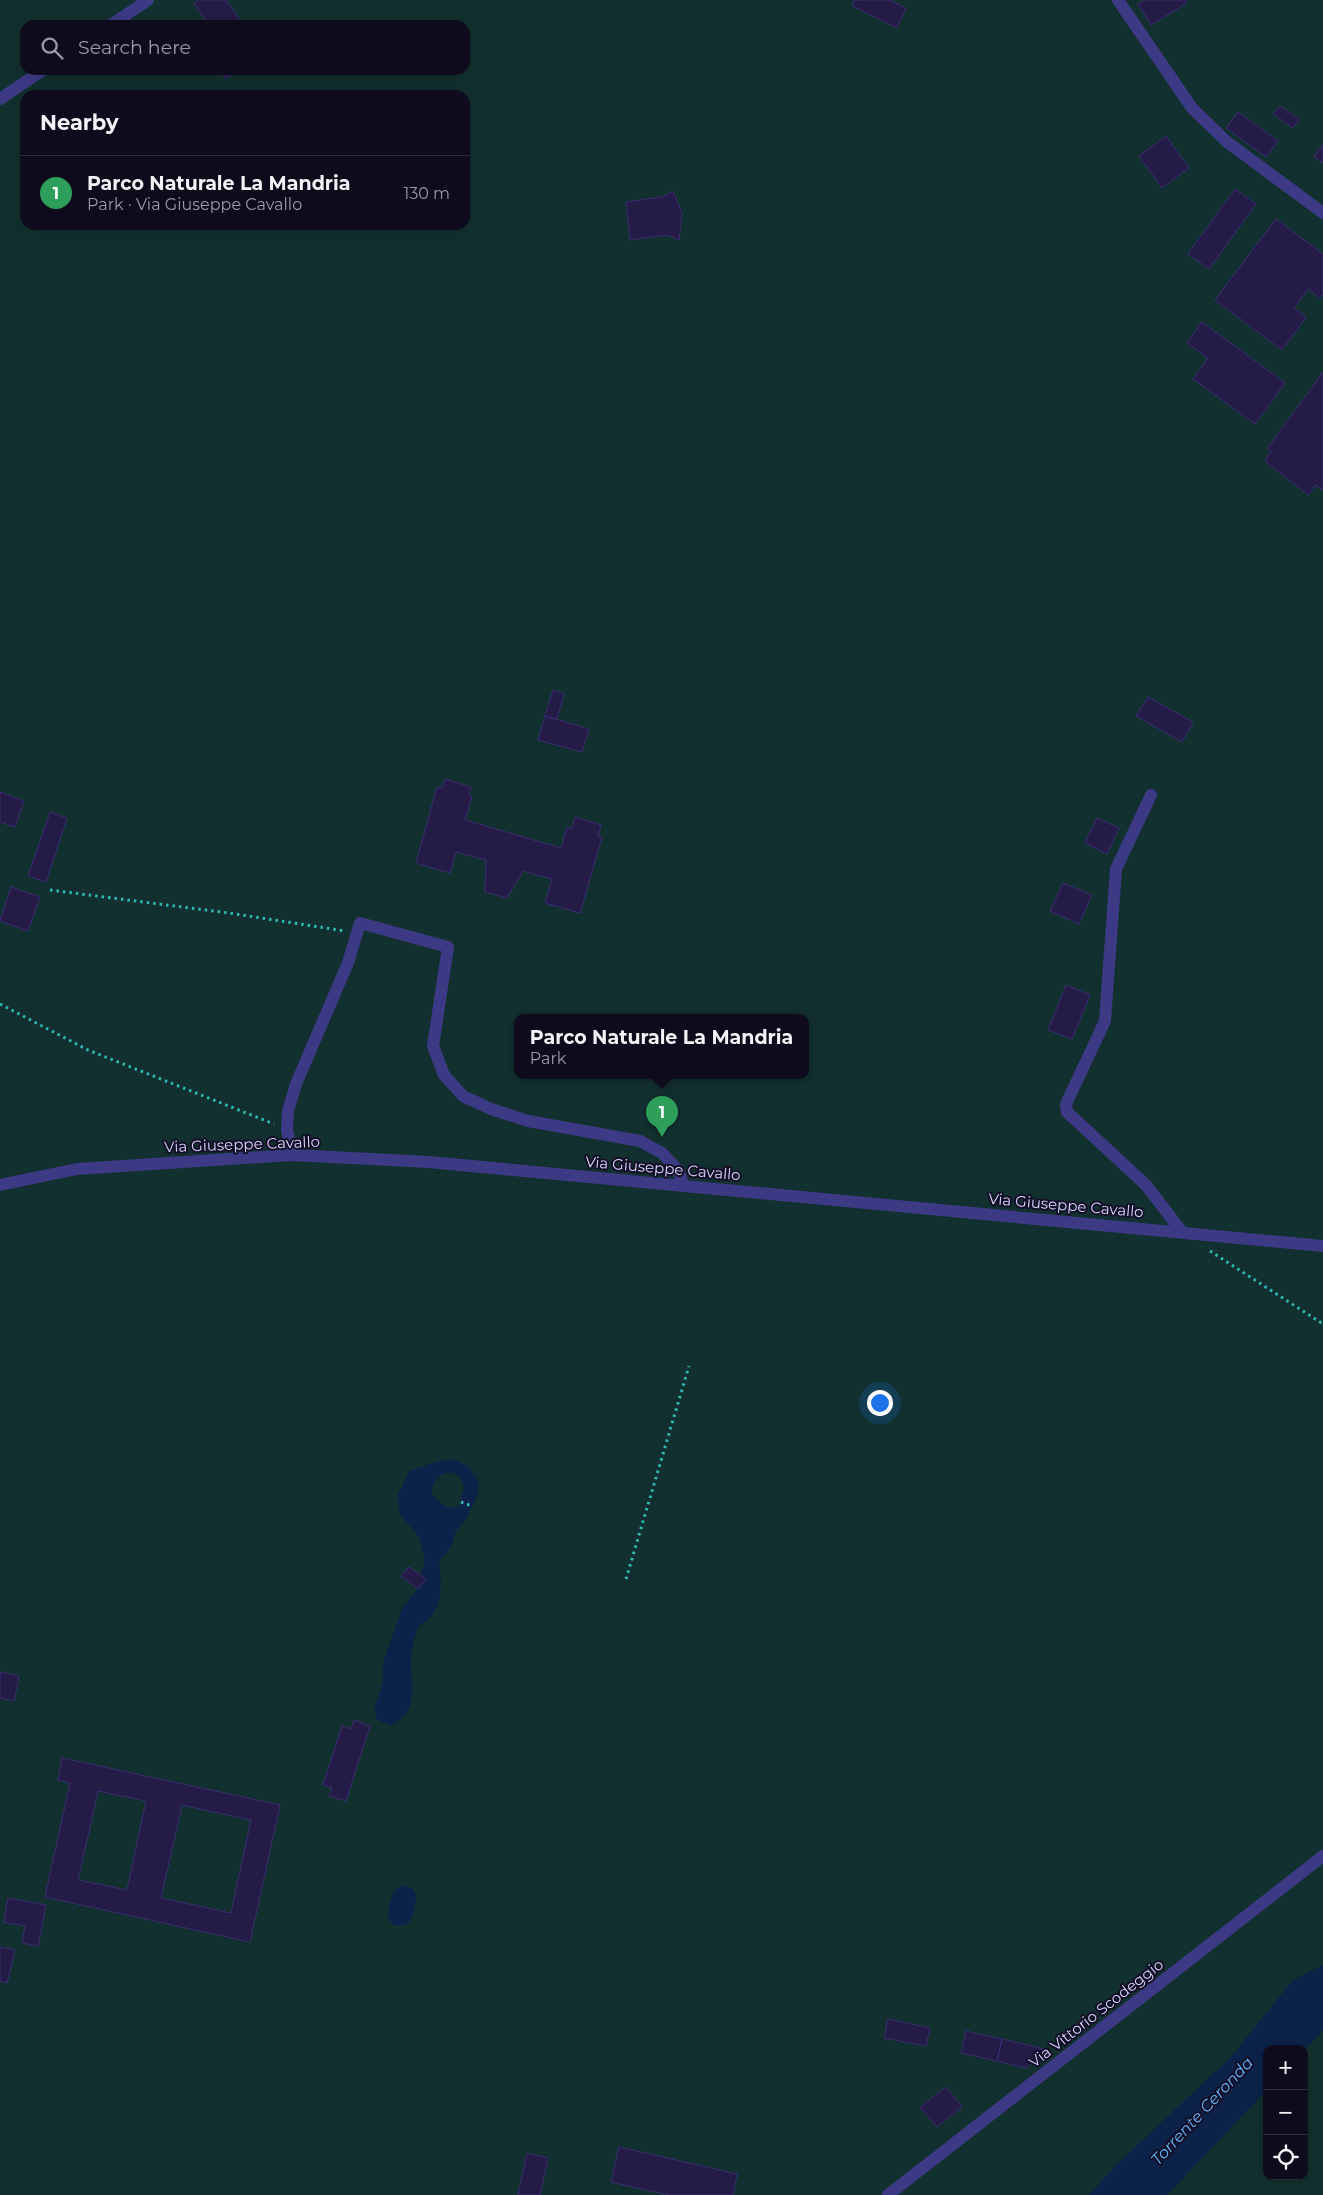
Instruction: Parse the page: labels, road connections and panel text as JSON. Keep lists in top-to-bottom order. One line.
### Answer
{"streets":{"street":["Via Giuseppe Cavallo","Via Vittorio Scodeggio"]},"water":["Torrente Ceronda"],"page":{"search":"Search here","heading":"Nearby","list":[{"mark":"1","name":"Parco Naturale La Mandria","note":"Park · Via Giuseppe Cavallo","value":"130 m"}],"popup":["Parco Naturale La Mandria","Park"],"pins":"1","map_buttons":["+","−"]}}
